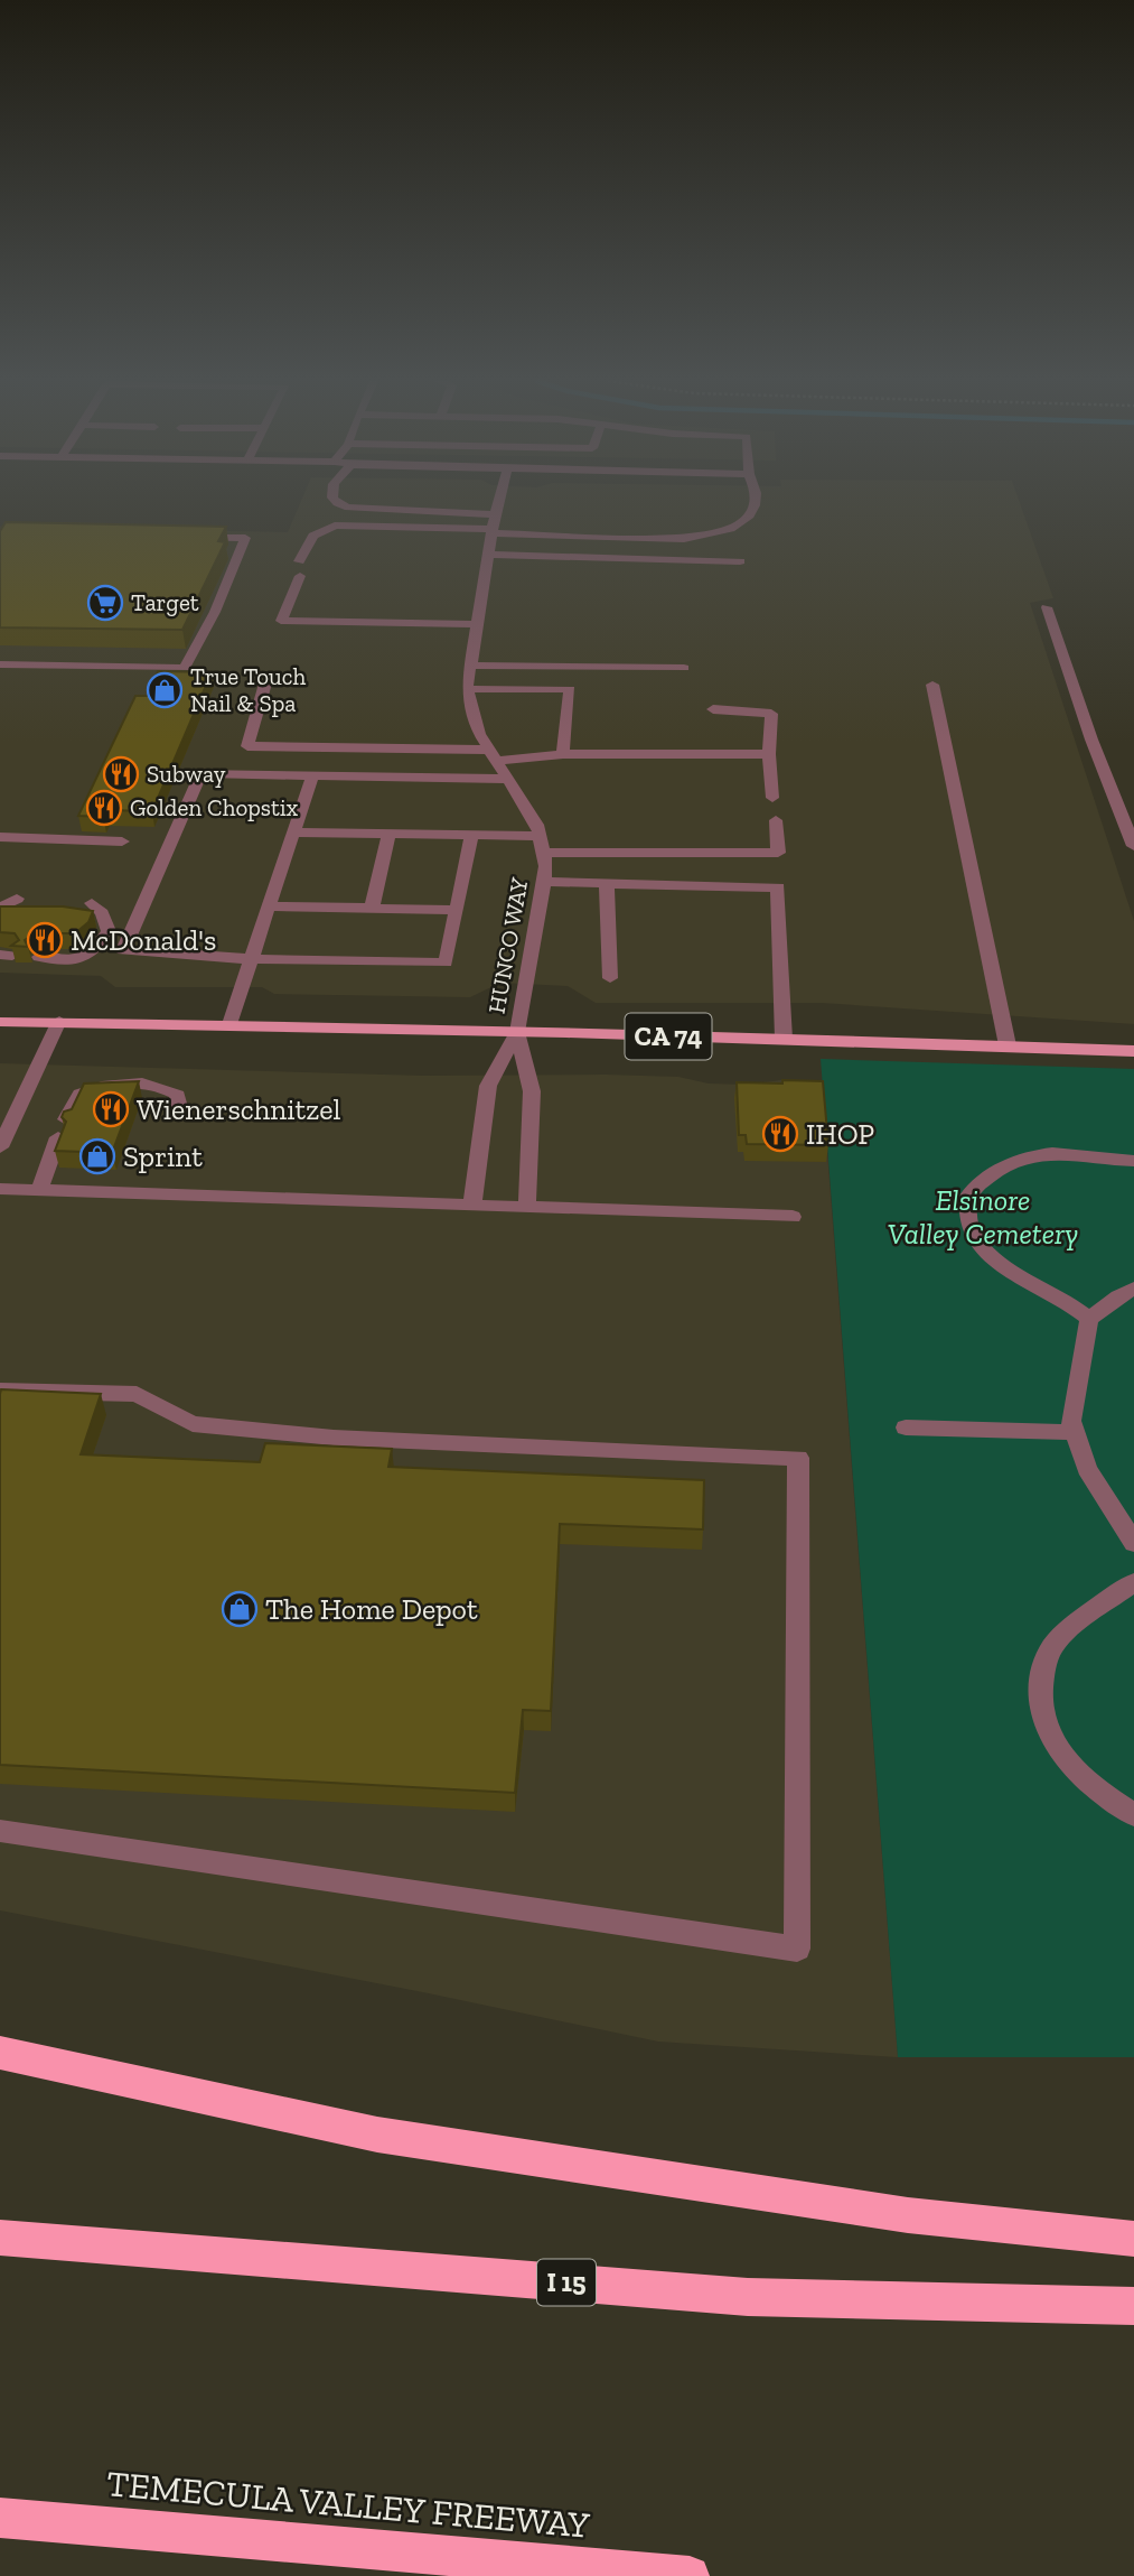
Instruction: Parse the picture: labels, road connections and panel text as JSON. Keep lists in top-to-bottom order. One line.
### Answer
{"streets":{"highway":["I 15","TEMECULA VALLEY FREEWAY"],"main road":["CA 74"],"street":["HUNCO WAY"]},"crossings":[["HUNCO WAY","CA 74"]],"parks":["Elsinore Valley Cemetery"],"places":{"supermarket":["Target"],"shop":["True Touch Nail & Spa","Sprint","The Home Depot"],"restaurant":["Subway","Golden Chopstix","McDonald's","Wienerschnitzel","IHOP"]}}
